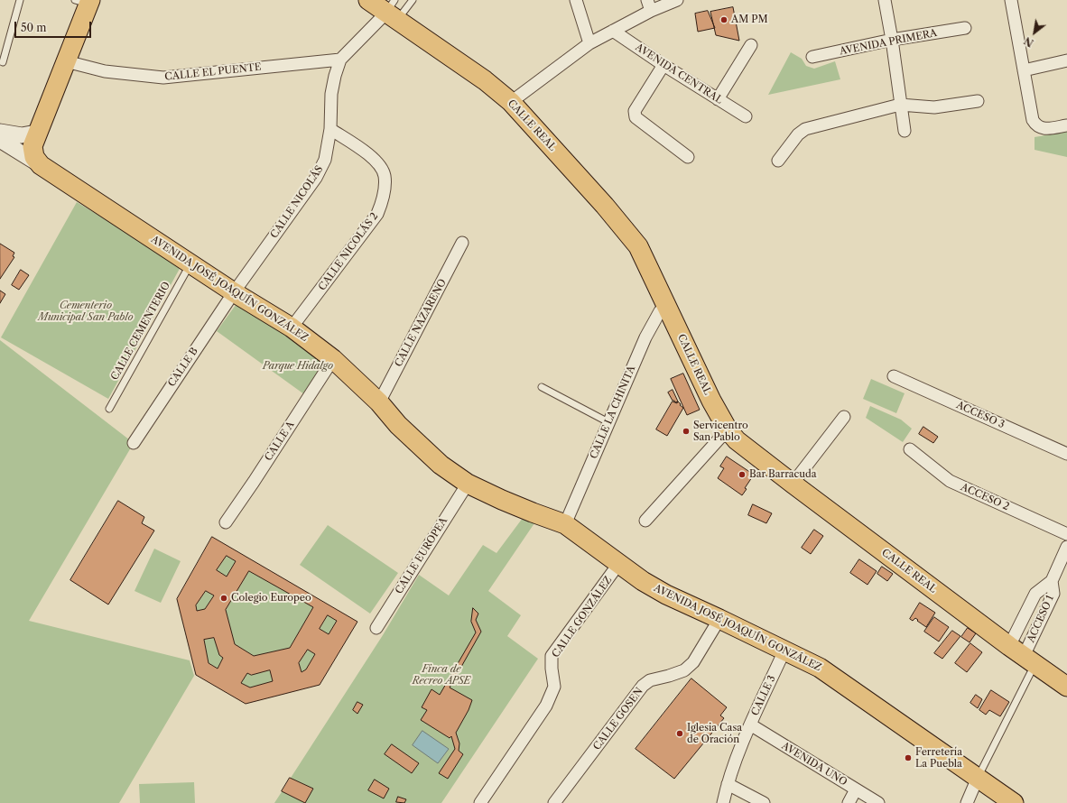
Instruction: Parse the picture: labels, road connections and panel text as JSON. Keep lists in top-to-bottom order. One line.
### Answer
{"streets":{"main road":["CALLE REAL","AVENIDA JOSÉ JOAQUÍN GONZÁLEZ"],"street":["AVENIDA PRIMERA","CALLE EL PUENTE","AVENIDA CENTRAL","CALLE NICOLÁS","CALLE NICOLÁS 2","CALLE NAZARENO","CALLE B","CALLE LA CHINITA","ACCESO 3","CALLE A","ACCESO 2","CALLE EUROPEA","CALLE GONZÁLEZ","ACCESO 1","CALLE 3","CALLE GOSEN","AVENIDA UNO"],"lane":["CALLE CEMENTERIO"]},"crossings":[["CALLE EL PUENTE","CALLE NICOLÁS"],["CALLE REAL","CALLE NICOLÁS"],["CALLE REAL","CALLE LA CHINITA"],["CALLE REAL","ACCESO 1"],["CALLE NICOLÁS","CALLE NICOLÁS 2"],["CALLE NICOLÁS","AVENIDA JOSÉ JOAQUÍN GONZÁLEZ"],["CALLE NICOLÁS","CALLE B"],["CALLE NICOLÁS 2","AVENIDA JOSÉ JOAQUÍN GONZÁLEZ"],["AVENIDA JOSÉ JOAQUÍN GONZÁLEZ","CALLE NAZARENO"],["AVENIDA JOSÉ JOAQUÍN GONZÁLEZ","CALLE CEMENTERIO"],["AVENIDA JOSÉ JOAQUÍN GONZÁLEZ","CALLE B"],["AVENIDA JOSÉ JOAQUÍN GONZÁLEZ","CALLE LA CHINITA"],["AVENIDA JOSÉ JOAQUÍN GONZÁLEZ","CALLE A"],["AVENIDA JOSÉ JOAQUÍN GONZÁLEZ","CALLE EUROPEA"],["AVENIDA JOSÉ JOAQUÍN GONZÁLEZ","CALLE GONZÁLEZ"],["AVENIDA JOSÉ JOAQUÍN GONZÁLEZ","CALLE 3"],["AVENIDA JOSÉ JOAQUÍN GONZÁLEZ","CALLE GOSEN"],["CALLE 3","AVENIDA UNO"]],"parks":["Cementerio Municipal San Pablo","Parque Hidalgo","Finca de Recreo APSE"],"places":["AM PM","Servicentro San Pablo","Bar Barracuda","Colegio Europeo","Iglesia Casa de Oración","Ferretería La Puebla"],"scale_bar":"50 m","north":"bottom left"}
